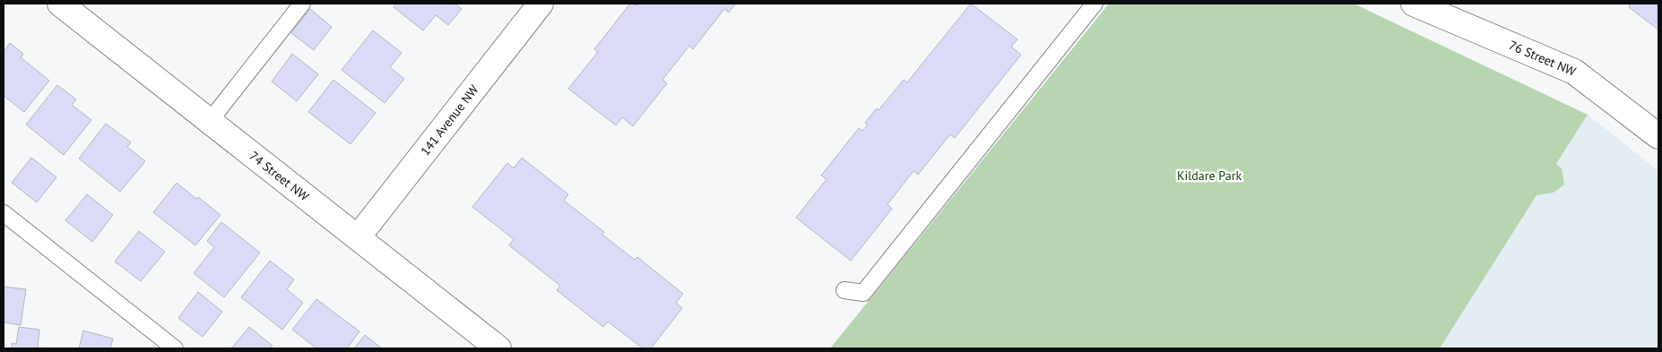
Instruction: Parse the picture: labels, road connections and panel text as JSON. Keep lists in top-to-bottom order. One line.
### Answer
{"streets":{"street":["76 Street NW","141 Avenue NW","74 Street NW"]},"crossings":[["141 Avenue NW","74 Street NW"]],"parks":["Kildare Park"]}
